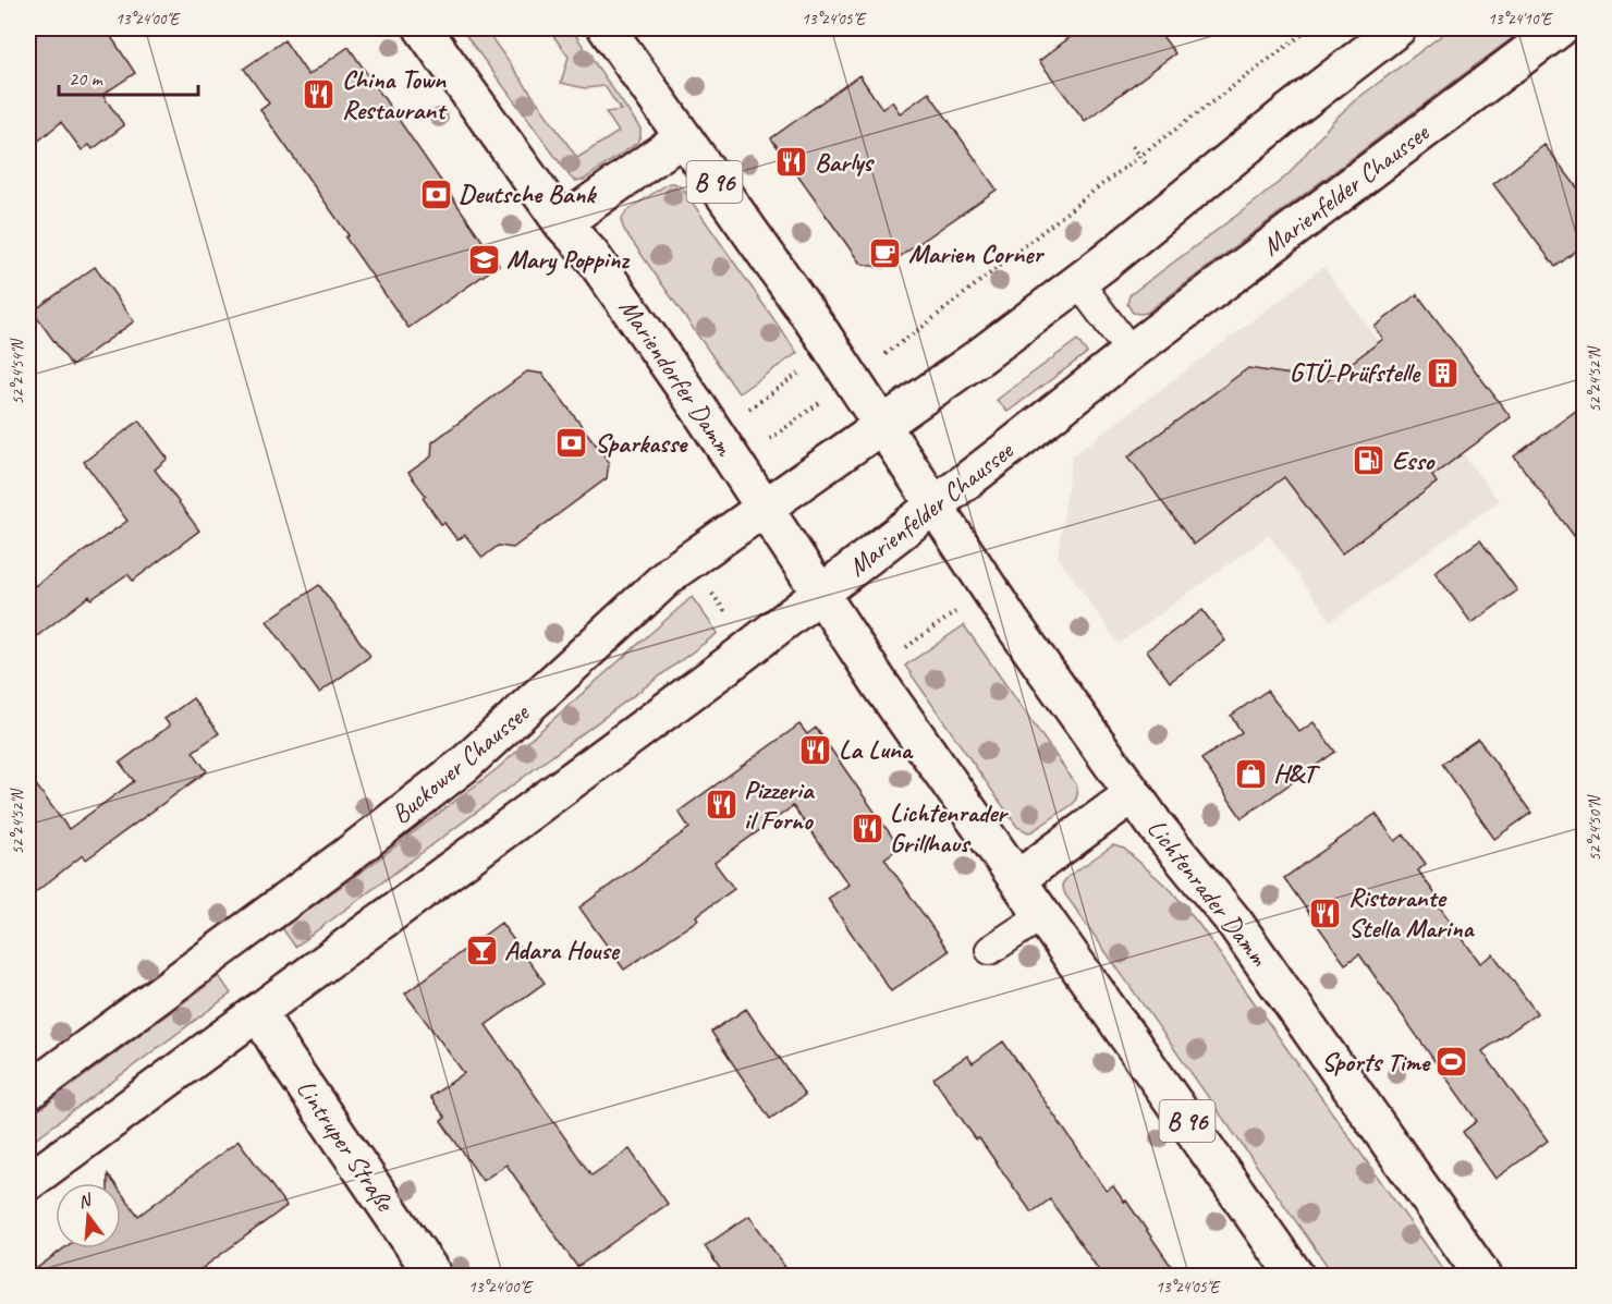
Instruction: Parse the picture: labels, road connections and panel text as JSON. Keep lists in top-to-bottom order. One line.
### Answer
{"streets":{"main road":["B 96","Marienfelder Chaussee","Mariendorfer Damm","Buckower Chaussee","Lichtenrader Damm","Lintruper Straße"]},"crossings":[["B 96","Marienfelder Chaussee"],["B 96","Mariendorfer Damm"],["B 96","Buckower Chaussee"],["B 96","Lichtenrader Damm"],["Marienfelder Chaussee","Lichtenrader Damm"],["Mariendorfer Damm","Buckower Chaussee"]],"places":{"restaurant":["China Town Restaurant","Barlys","La Luna","Pizzeria il Forno","Lichtenrader Grillhaus","Ristorante Stella Marina"],"bank":["Deutsche Bank","Sparkasse"],"cafe":["Marien Corner"],"school or university":["Mary Poppinz"],"building":["GTÜ-Prüfstelle"],"fuel station":["Esso"],"shop":["H&T"],"bar":["Adara House"],"sports":["Sports Time"]},"scale_bar":"20 m","north":"top","coordinates":["13°24'00\"E","13°24'05\"E","13°24'10\"E","52°24'54\"N","52°24'52\"N","52°24'50\"N"]}
